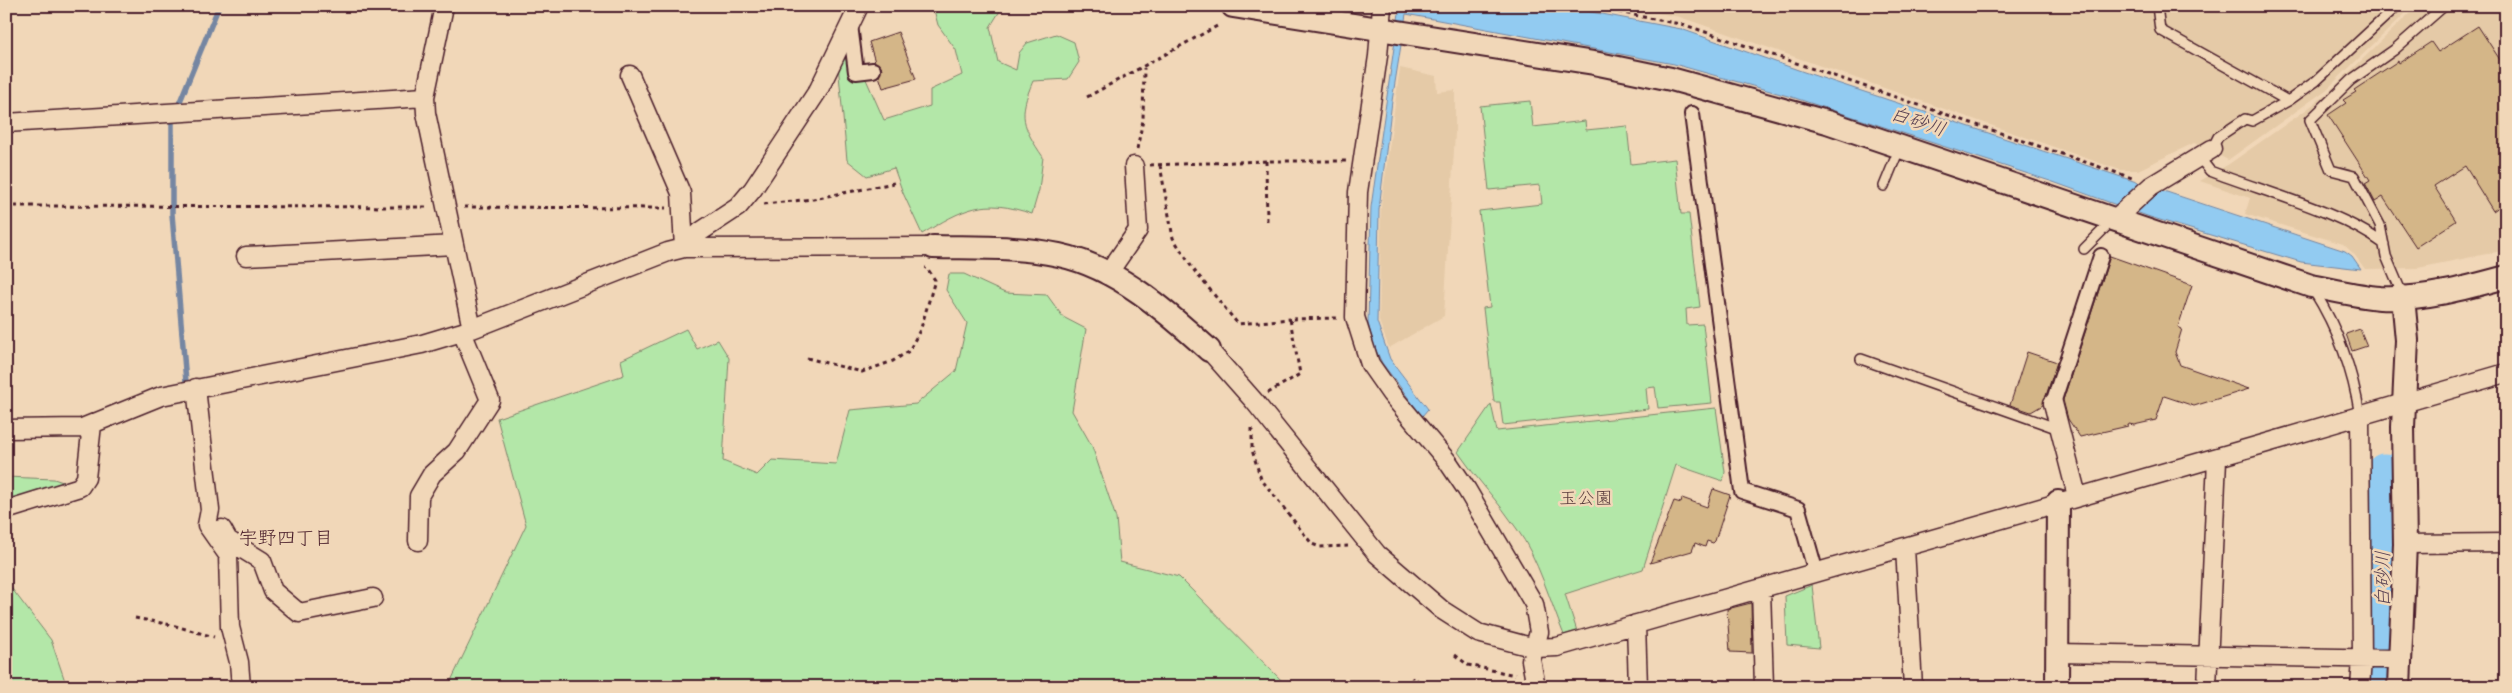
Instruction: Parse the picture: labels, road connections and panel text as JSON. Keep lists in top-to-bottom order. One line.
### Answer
{"districts":["宇野四丁目"],"water":["白砂川"],"parks":["玉公園"]}
